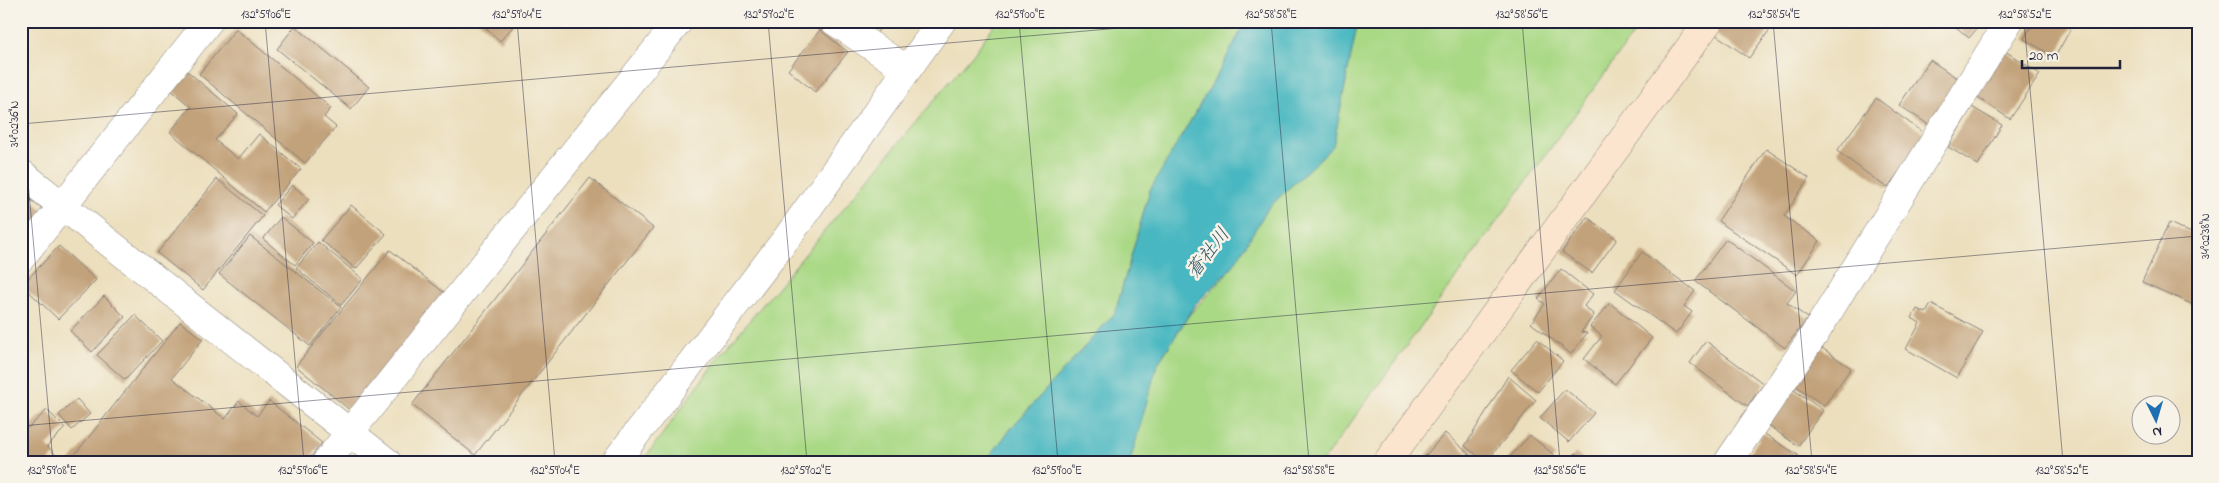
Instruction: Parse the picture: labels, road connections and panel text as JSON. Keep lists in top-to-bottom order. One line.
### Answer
{"water":["蒼社川"],"scale_bar":"20 m","north":"bottom","coordinates":["132°59'06\"E","132°59'04\"E","132°59'02\"E","132°59'00\"E","132°58'58\"E","132°58'56\"E","132°58'54\"E","132°58'52\"E","34°02'36\"N","34°02'38\"N","132°59'08\"E"]}
